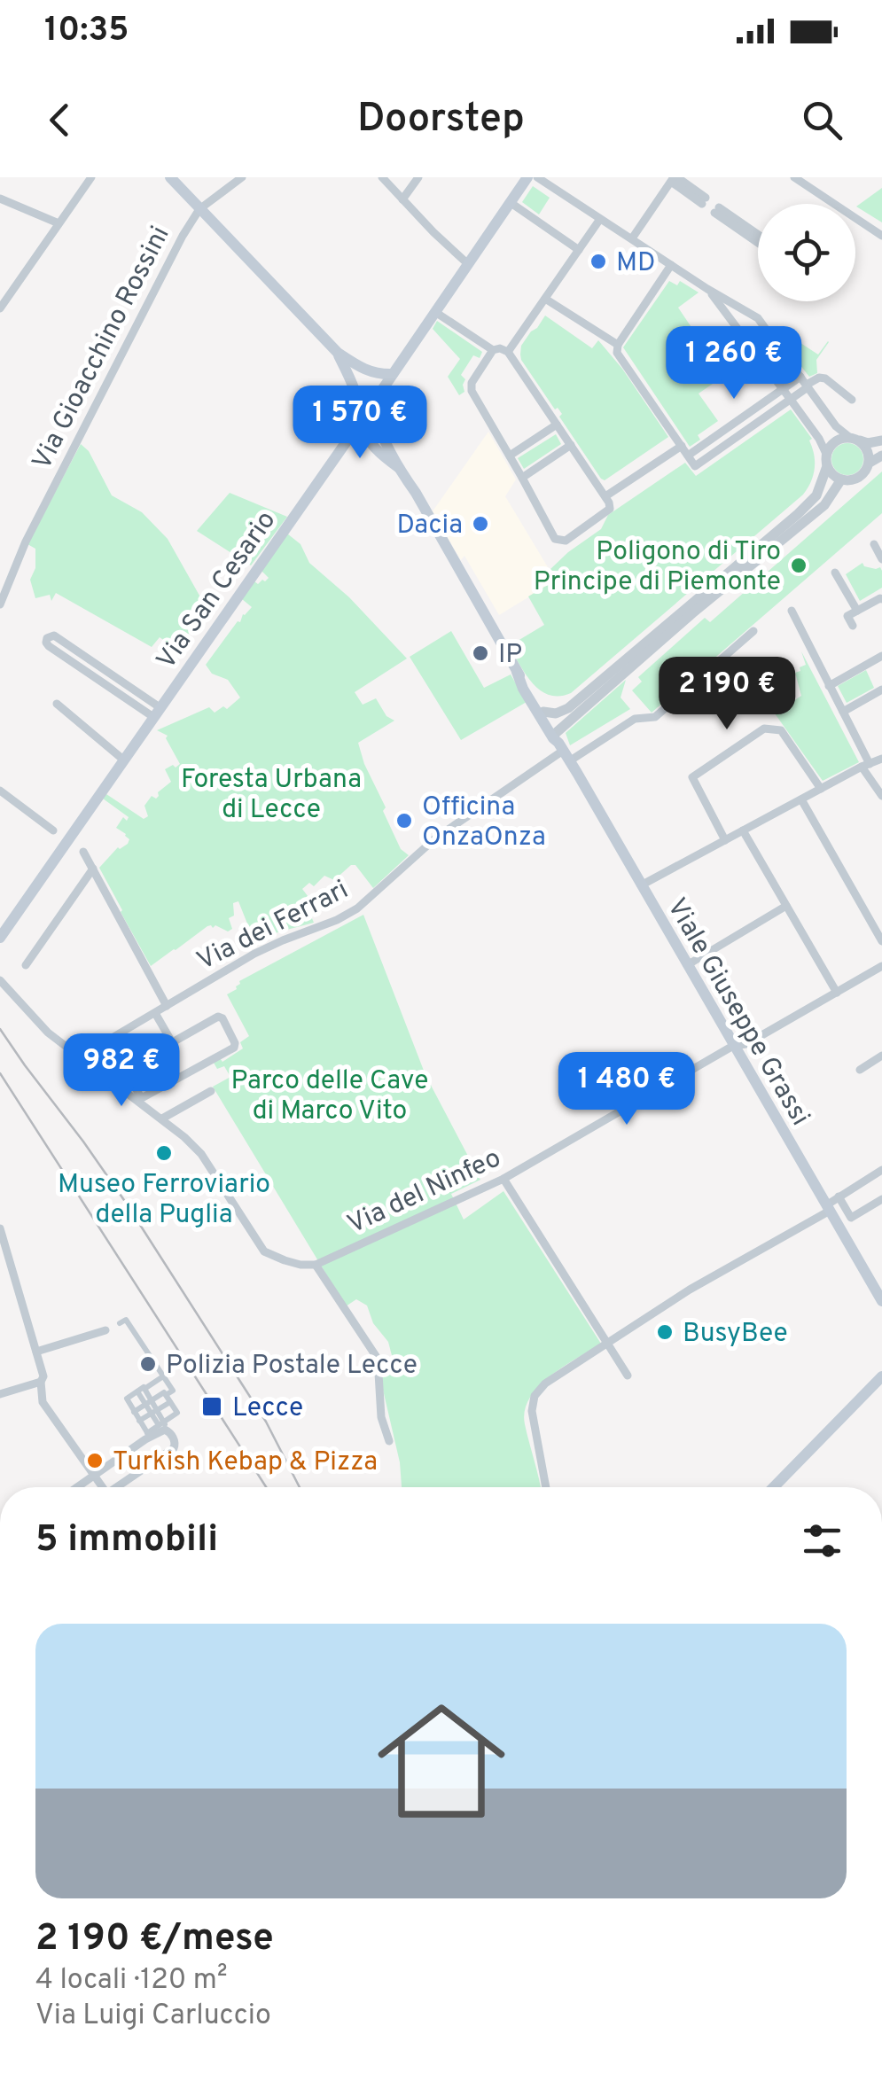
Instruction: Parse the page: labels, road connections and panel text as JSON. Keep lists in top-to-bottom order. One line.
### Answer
{"streets":{"main road":["Via San Cesario","Viale Giuseppe Grassi"],"street":["Via Gioacchino Rossini","Via dei Ferrari","Via del Ninfeo"]},"crossings":[["Via San Cesario","Viale Giuseppe Grassi"],["Via dei Ferrari","Viale Giuseppe Grassi"],["Viale Giuseppe Grassi","Via del Ninfeo"]],"parks":["Foresta Urbana di Lecce","Parco delle Cave di Marco Vito"],"places":{"other":["MD","Dacia","Poligono di Tiro Principe di Piemonte","IP","Officina OnzaOnza","Museo Ferroviario della Puglia","BusyBee","Polizia Postale Lecce","Turkish Kebap & Pizza"],"transit":["Lecce"]},"page":{"status":"10:35","header":"Doorstep","price":["1 260 €","1 570 €","2 190 €","982 €","1 480 €"],"heading":"5 immobili","list":[{"name":"2 190 €/mese","note":"4 locali · 120 m² · Via Luigi Carluccio"}]}}
